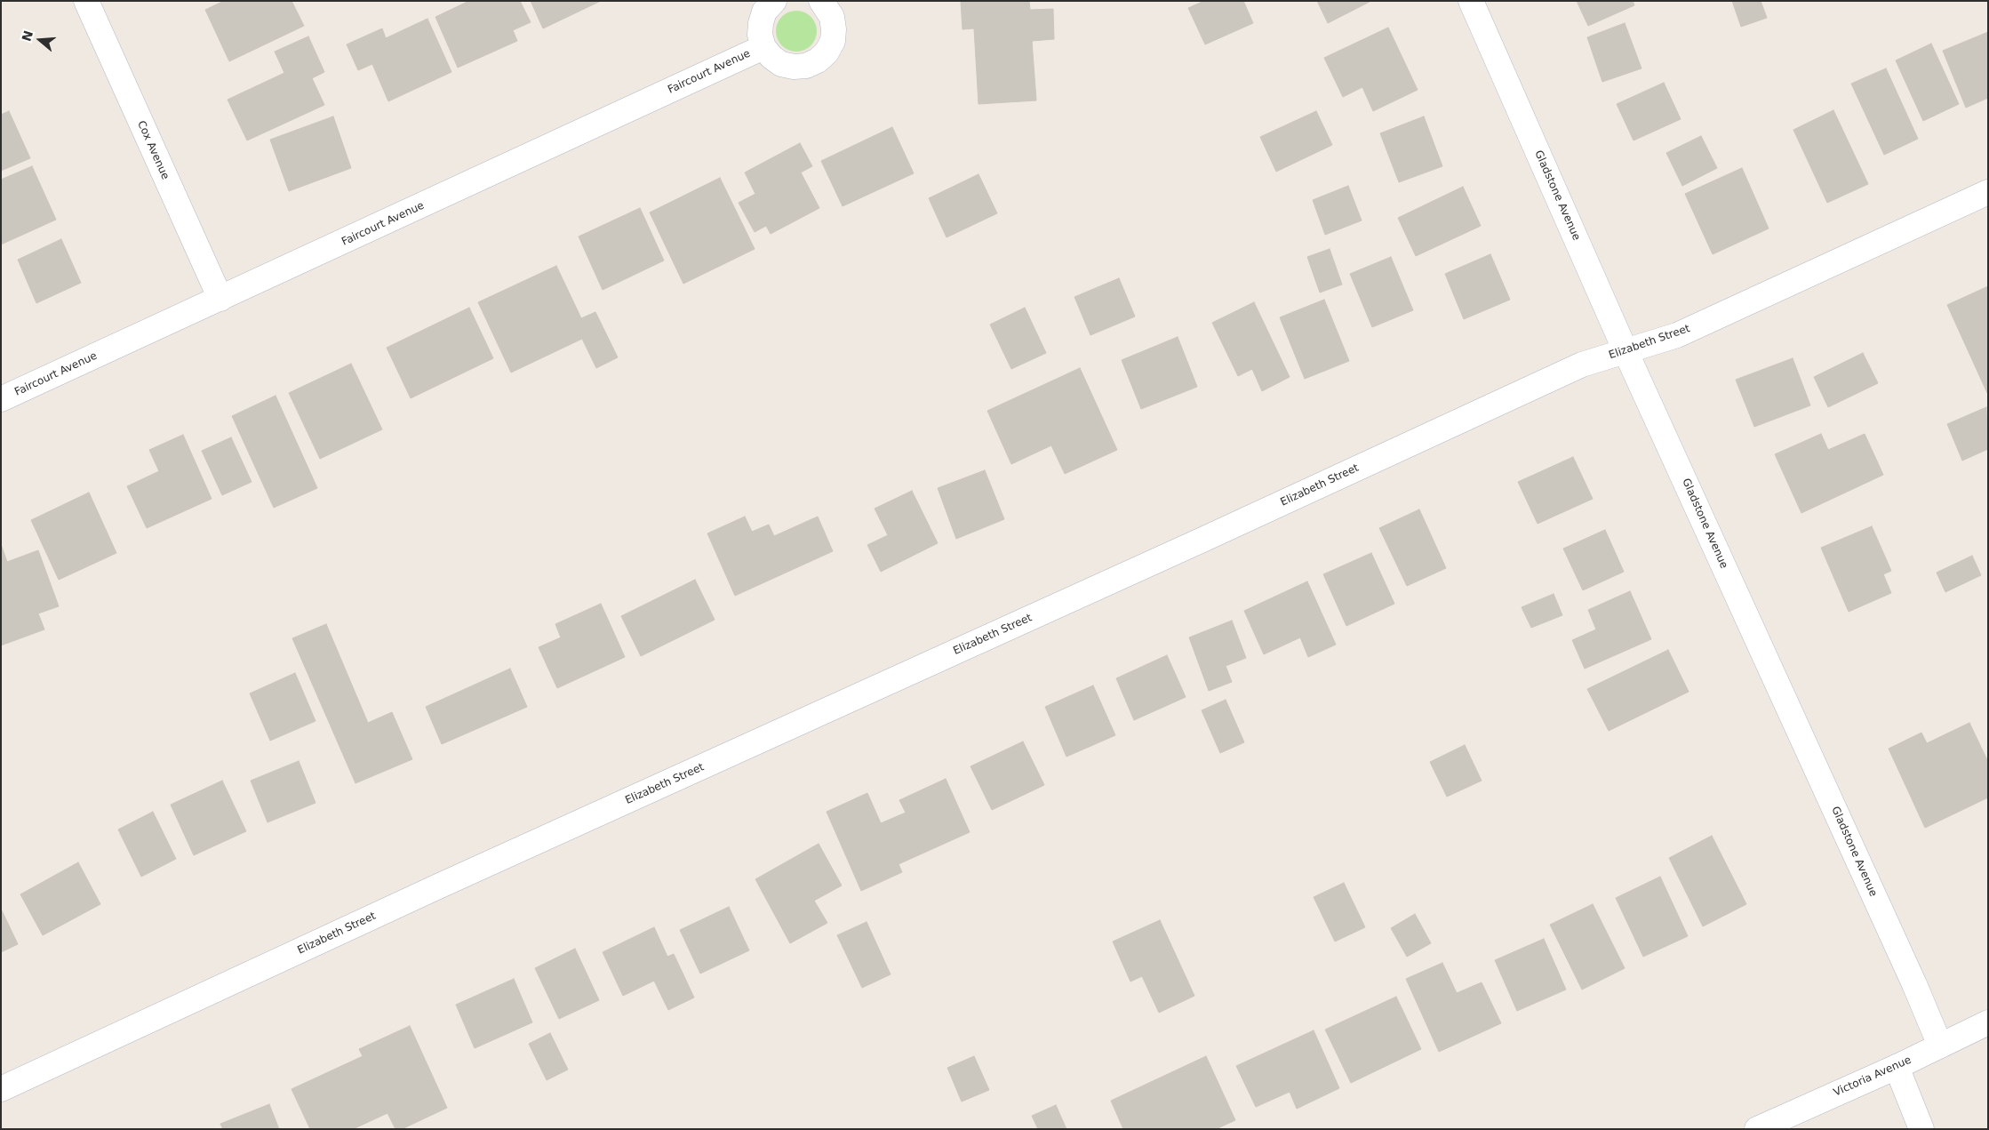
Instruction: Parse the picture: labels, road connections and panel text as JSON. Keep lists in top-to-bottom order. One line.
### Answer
{"streets":{"street":["Faircourt Avenue","Cox Avenue","Gladstone Avenue","Elizabeth Street","Victoria Avenue"]},"crossings":[["Faircourt Avenue","Cox Avenue"],["Gladstone Avenue","Elizabeth Street"],["Gladstone Avenue","Victoria Avenue"]],"north":"left"}
